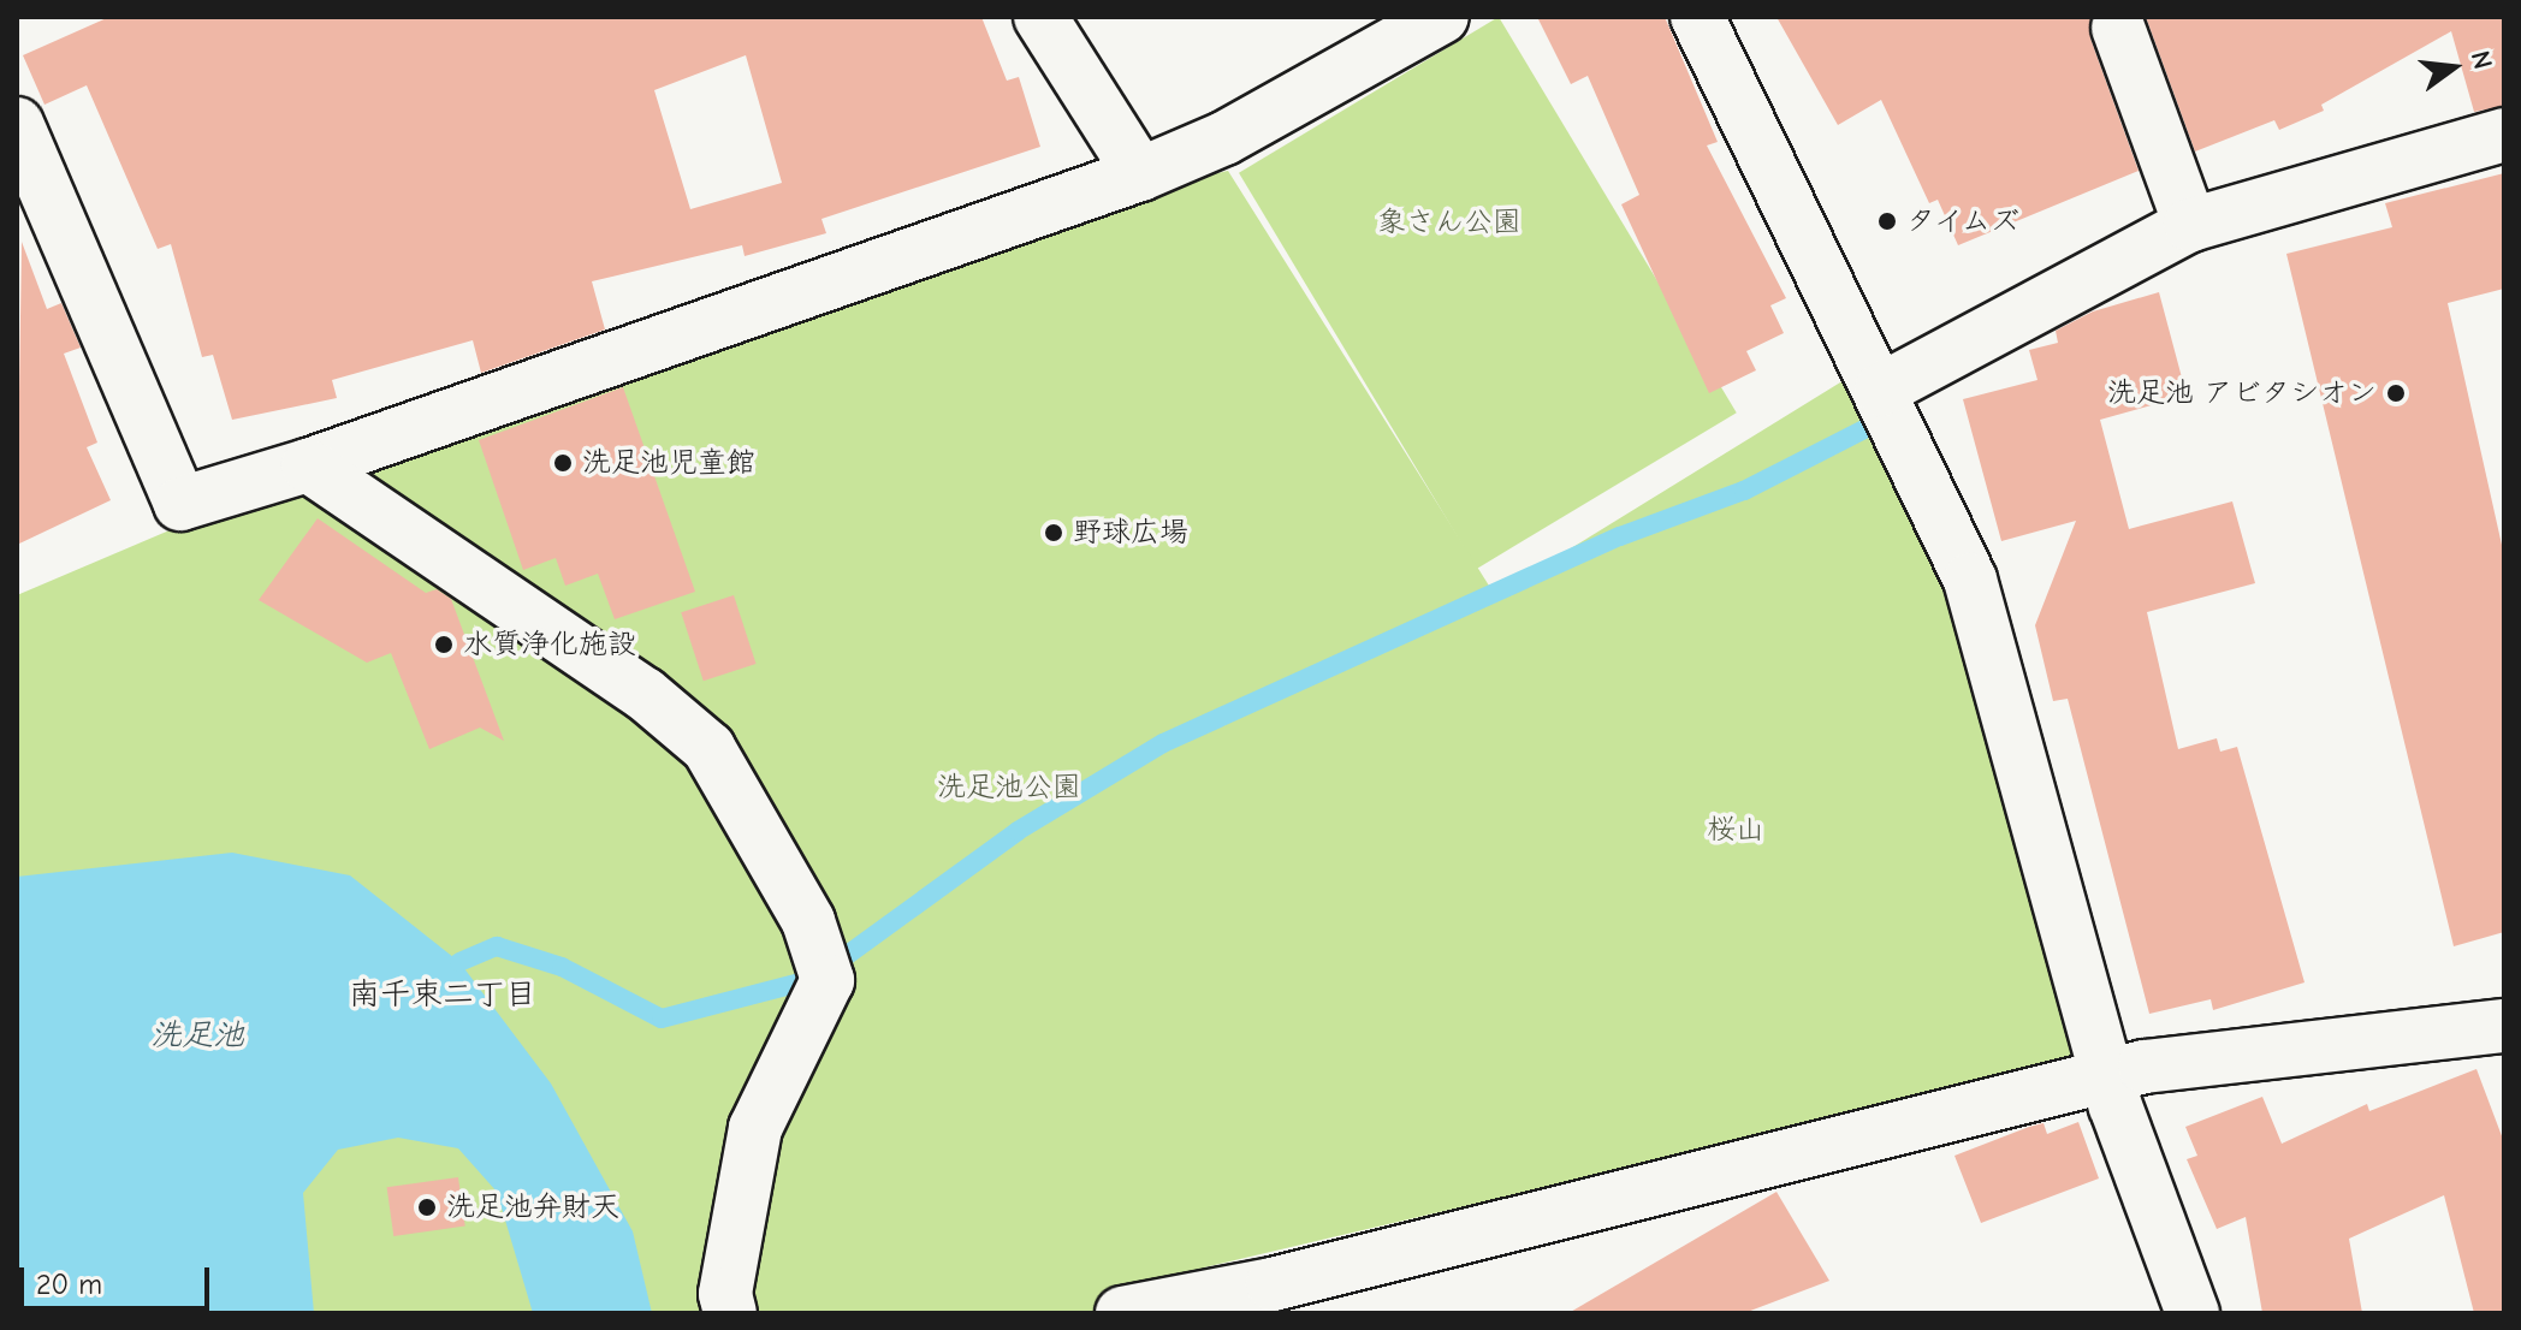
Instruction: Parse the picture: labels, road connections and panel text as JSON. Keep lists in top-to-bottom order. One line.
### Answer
{"districts":["南千束二丁目"],"water":["洗足池"],"parks":["象さん公園","洗足池公園","桜山"],"places":["タイムズ","洗足池 アビタシオン","洗足池児童館","野球広場","水質浄化施設","洗足池弁財天"],"scale_bar":"20 m","north":"right"}
